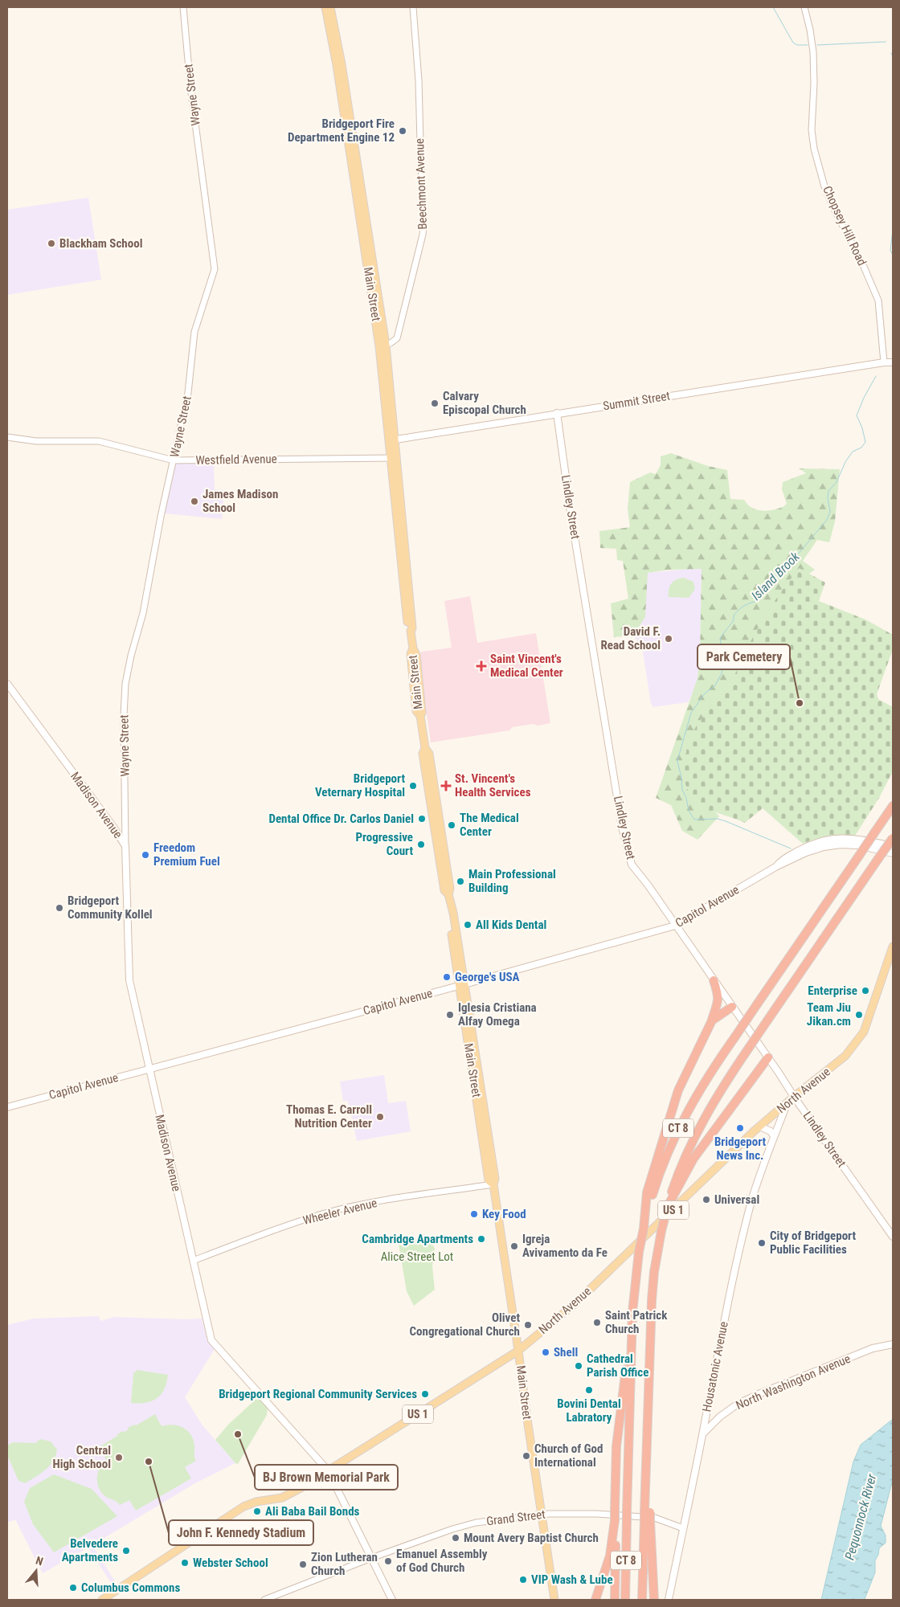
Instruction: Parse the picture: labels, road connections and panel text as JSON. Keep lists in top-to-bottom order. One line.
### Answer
{"streets":{"highway":["CT 8"],"main road":["Main Street","Summit Street","Lindley Street","Madison Avenue","Capitol Avenue","North Avenue","US 1","Housatonic Avenue","North Washington Avenue"],"street":["Wayne Street","Beechmont Avenue","Chopsey Hill Road","Westfield Avenue","Wheeler Avenue","Grand Street"]},"crossings":[["Wayne Street","Westfield Avenue"],["Wayne Street","Madison Avenue"],["Beechmont Avenue","Main Street"],["Chopsey Hill Road","Summit Street"],["Main Street","Summit Street"],["Main Street","Westfield Avenue"],["Main Street","Capitol Avenue"],["Main Street","North Avenue"],["Main Street","Wheeler Avenue"],["Main Street","Grand Street"],["Summit Street","Lindley Street"],["Lindley Street","Capitol Avenue"],["Lindley Street","North Avenue"],["Madison Avenue","Capitol Avenue"],["Madison Avenue","North Avenue"],["Madison Avenue","Wheeler Avenue"],["Madison Avenue","Grand Street"],["North Avenue","Housatonic Avenue"],["Housatonic Avenue","North Washington Avenue"],["Housatonic Avenue","Grand Street"]],"water":["Island Brook","Pequonnock River"],"parks":["Alice Street Lot"],"places":{"other":["Bridgeport Fire Department Engine 12","Blackham School","Calvary Episcopal Church","James Madison School","David F. Read School","Park Cemetery","Bridgeport Veternary Hospital","Dental Office Dr. Carlos Daniel","The Medical Center","Progressive Court","Freedom Premium Fuel","Main Professional Building","Bridgeport Community Kollel","All Kids Dental","George's USA","Enterprise","Iglesia Cristiana Alfay Omega","Team Jiu Jikan.cm","Thomas E. Carroll Nutrition Center","Bridgeport News Inc.","Universal","Key Food","Cambridge Apartments","City of Bridgeport Public Facilities","Igreja Avivamento da Fe","Saint Patrick Church","Olivet Congregational Church","Shell","Cathedral Parish Office","Bovini Dental Labratory","Bridgeport Regional Community Services","BJ Brown Memorial Park","Church of God International","Central High School","John F. Kennedy Stadium","Ali Baba Bail Bonds","Mount Avery Baptist Church","Belvedere Apartments","Emanuel Assembly of God Church","Webster School","Zion Lutheran Church","VIP Wash & Lube","Columbus Commons"],"health":["Saint Vincent's Medical Center","St. Vincent's Health Services"]},"north":"top"}
